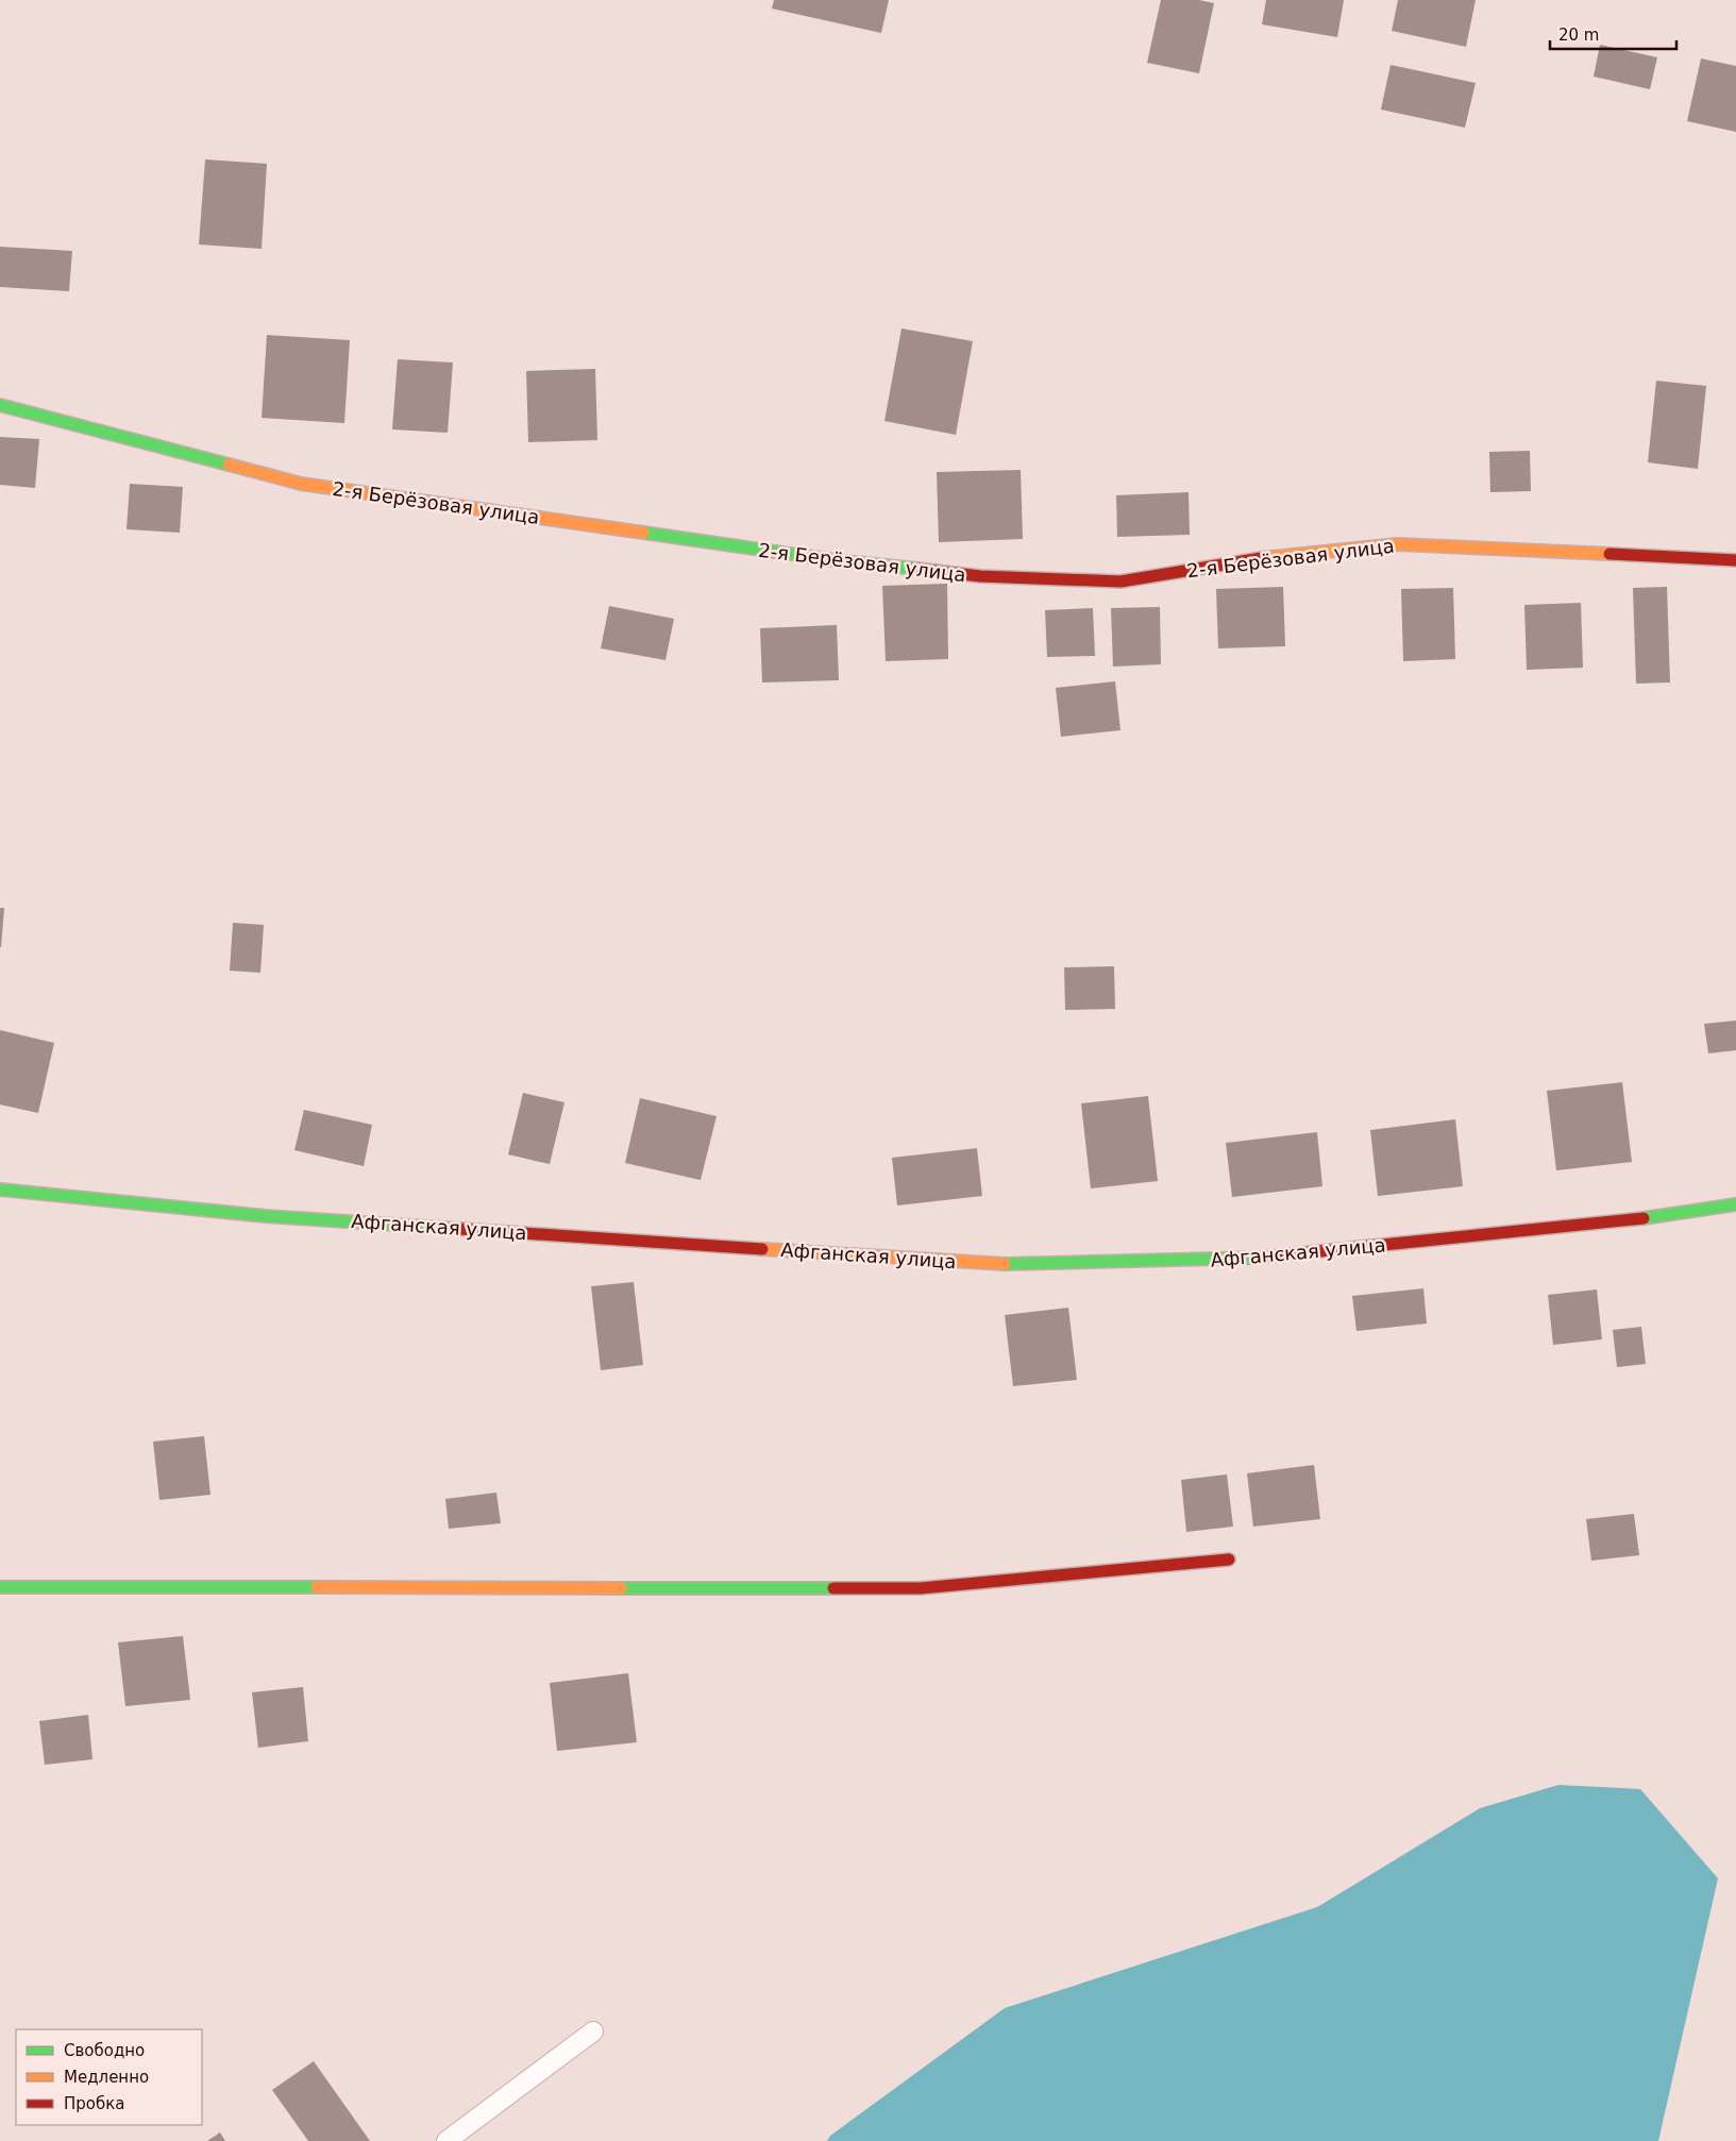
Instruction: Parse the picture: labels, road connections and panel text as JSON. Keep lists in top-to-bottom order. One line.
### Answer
{"streets":{"street":["2-я Берёзовая улица","Афганская улица"]},"legend":["Свободно","Медленно","Пробка"],"scale_bar":"20 m"}
